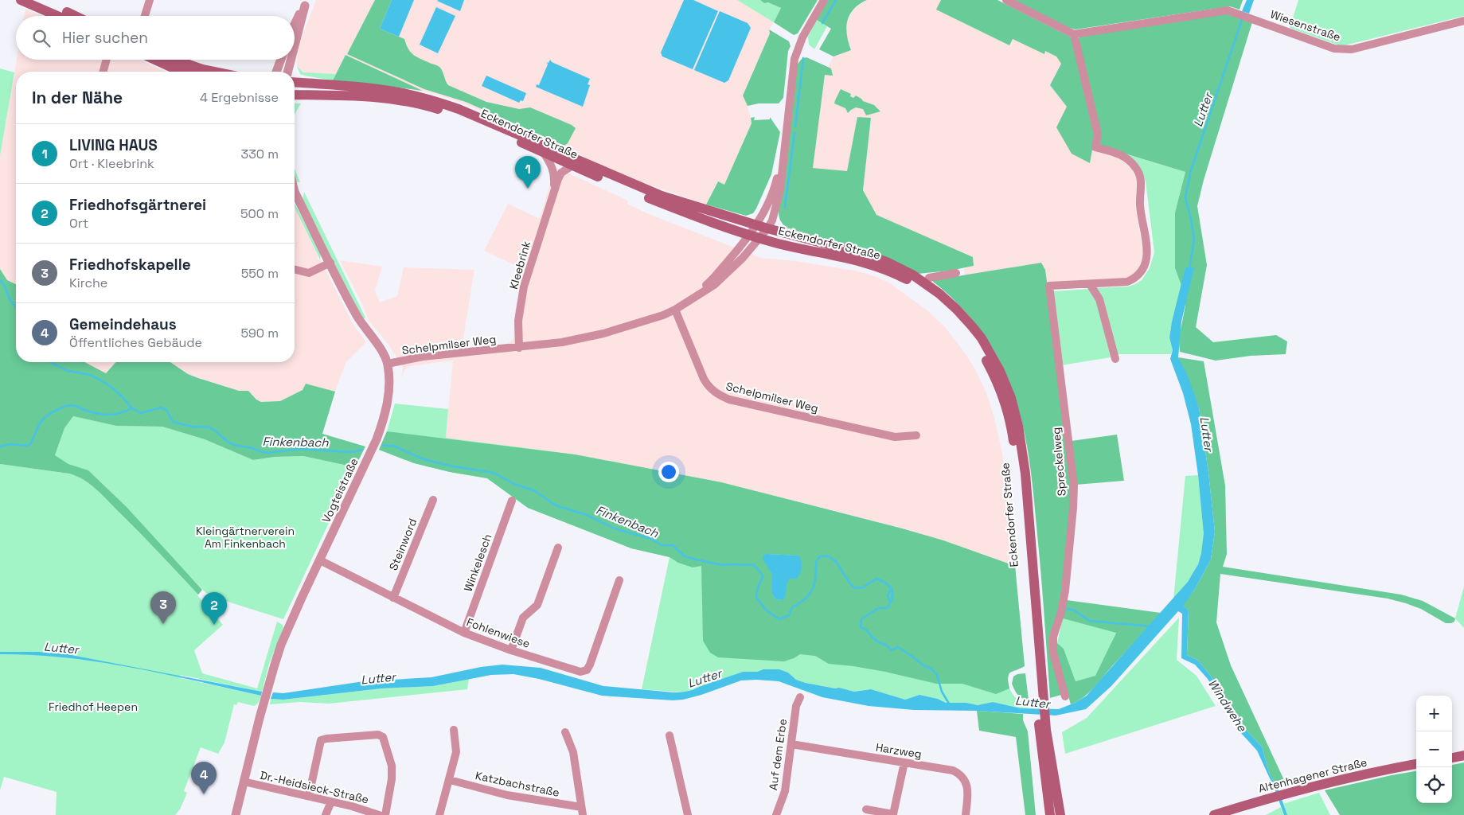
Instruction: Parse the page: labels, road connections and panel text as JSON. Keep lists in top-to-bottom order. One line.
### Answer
{"streets":{"main road":["Eckendorfer Straße","Altenhagener Straße"],"street":["Wiesenstraße","Kleebrink","Schelpmilser Weg","Spreckelweg","Vogteistraße","Steinword","Winkelesch","Fohlenwiese","Harzweg","Auf dem Erbe","Katzbachstraße","Dr.-Heidsieck-Straße"]},"crossings":[["Eckendorfer Straße","Kleebrink"],["Eckendorfer Straße","Schelpmilser Weg"],["Kleebrink","Schelpmilser Weg"],["Schelpmilser Weg","Vogteistraße"],["Vogteistraße","Fohlenwiese"],["Vogteistraße","Dr.-Heidsieck-Straße"],["Steinword","Fohlenwiese"],["Winkelesch","Fohlenwiese"],["Harzweg","Auf dem Erbe"]],"water":["Lutter","Finkenbach","Windwehe"],"parks":["Kleingärtnerverein Am Finkenbach","Friedhof Heepen"],"page":{"search":"Hier suchen","heading":["In der Nähe","4 Ergebnisse"],"list":[{"mark":"1","name":"LIVING HAUS","note":"Ort · Kleebrink","value":"330 m"},{"mark":"2","name":"Friedhofsgärtnerei","note":"Ort","value":"500 m"},{"mark":"3","name":"Friedhofskapelle","note":"Kirche","value":"550 m"},{"mark":"4","name":"Gemeindehaus","note":"Öffentliches Gebäude","value":"590 m"}],"pins":["1","3","2","4"],"map_buttons":["+","−"]}}
